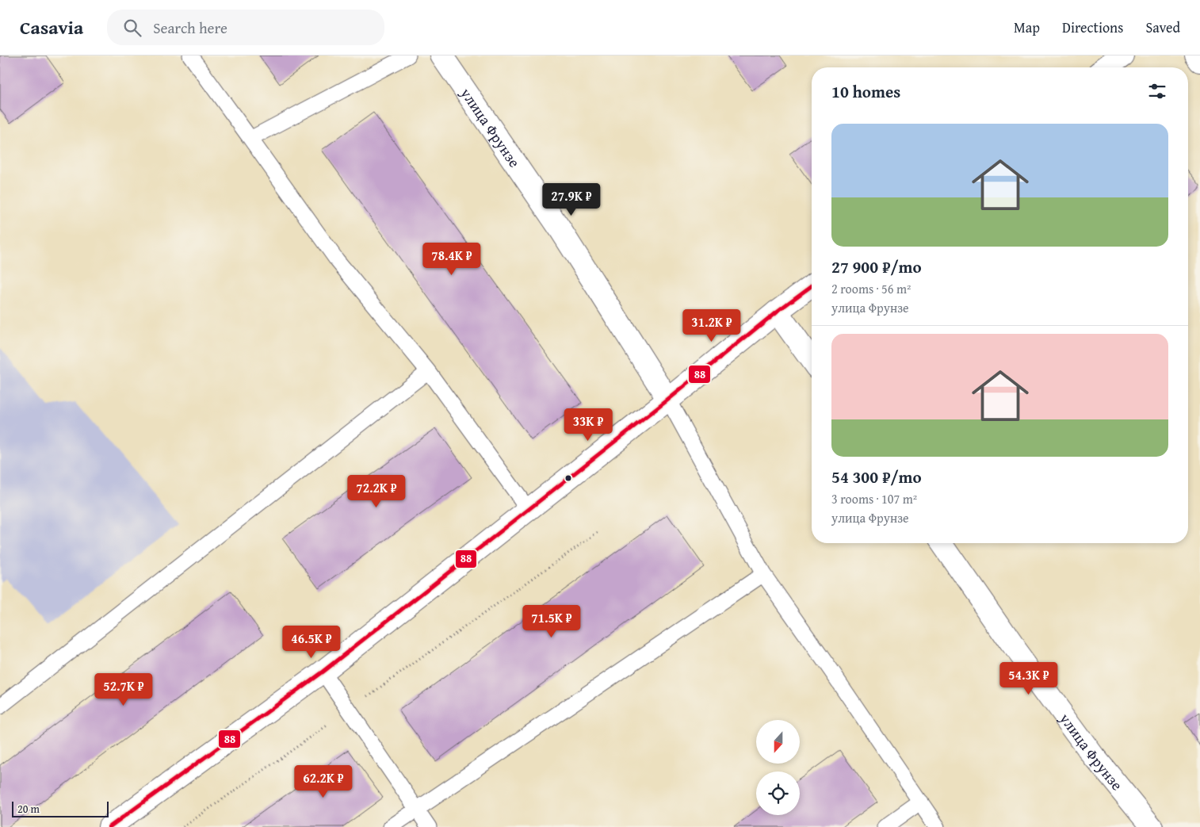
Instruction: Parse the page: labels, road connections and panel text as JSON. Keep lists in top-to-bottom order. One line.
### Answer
{"streets":{"street":["улица Фрунзе"]},"lines":["transit line 88"],"scale_bar":"20 m","north":"bottom","page":{"header":"Casavia","search":"Search here","nav":["Map","Directions","Saved"],"heading":"10 homes","list":[{"name":"27 900 ₽/mo","note":"2 rooms · 56 m² · улица Фрунзе"},{"name":"54 300 ₽/mo","note":"3 rooms · 107 m² · улица Фрунзе"}],"price":["27.9K ₽","78.4K ₽","31.2K ₽","33K ₽","72.2K ₽","71.5K ₽","46.5K ₽","54.3K ₽","52.7K ₽","62.2K ₽"],"scale":"20 m"}}
